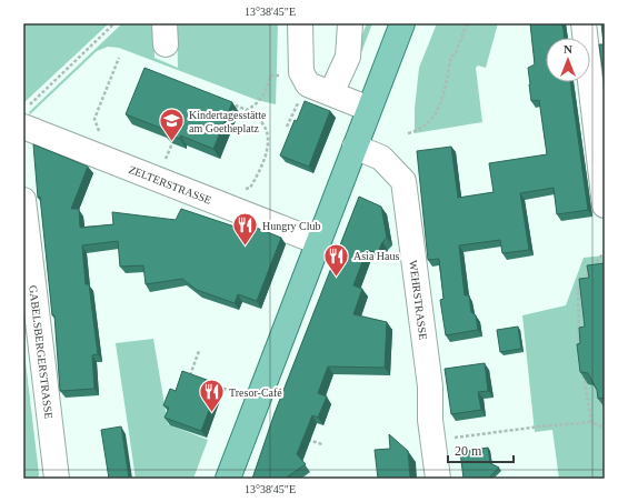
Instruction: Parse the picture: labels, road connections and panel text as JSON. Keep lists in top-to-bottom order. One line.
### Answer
{"streets":{"street":["ZELTERSTRASSE","WEHRSTRASSE","GABELSBERGERSTRASSE"]},"places":{"school or university":["Kindertagesstätte am Goetheplatz"],"restaurant":["Hungry Club","Asia Haus","Tresor-Café"]},"scale_bar":"20 m","north":"top","coordinates":["13°38'45\"E"]}
